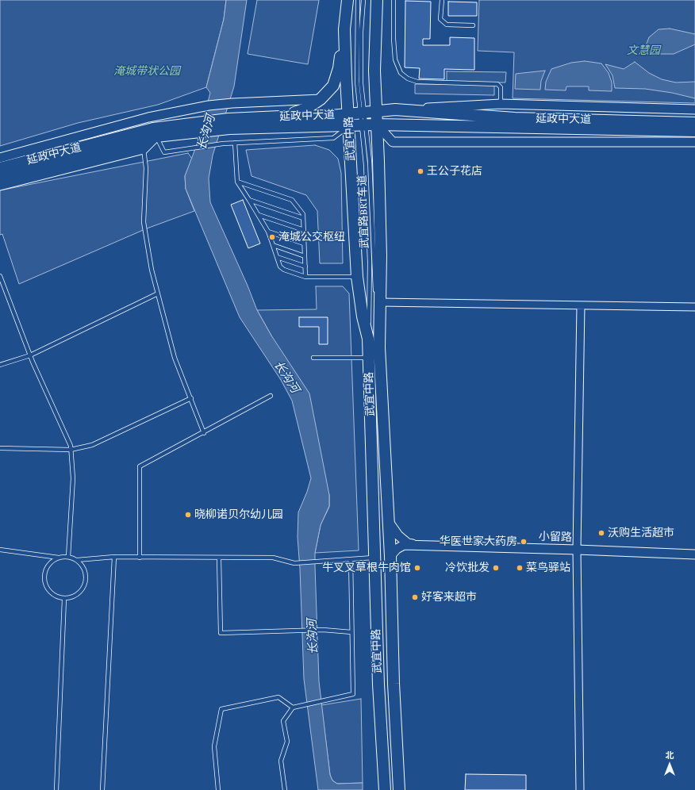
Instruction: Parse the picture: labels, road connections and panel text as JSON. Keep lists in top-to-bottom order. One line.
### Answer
{"streets":{"main road":["延政中大道","武宜中路"],"street":["小留路"],"lane":["武宜路BRT车道"]},"crossings":[["延政中大道","武宜中路"],["延政中大道","武宜路BRT车道"],["武宜中路","武宜路BRT车道"],["武宜中路","小留路"]],"water":["长沟河"],"parks":["文慧园","淹城带状公园"],"places":["王公子花店","淹城公交枢纽","晓柳诺贝尔幼儿园","沃购生活超市","华医世家大药房","牛叉叉草根牛肉馆","冷饮批发","菜鸟驿站","好客来超市"],"north":"top"}
